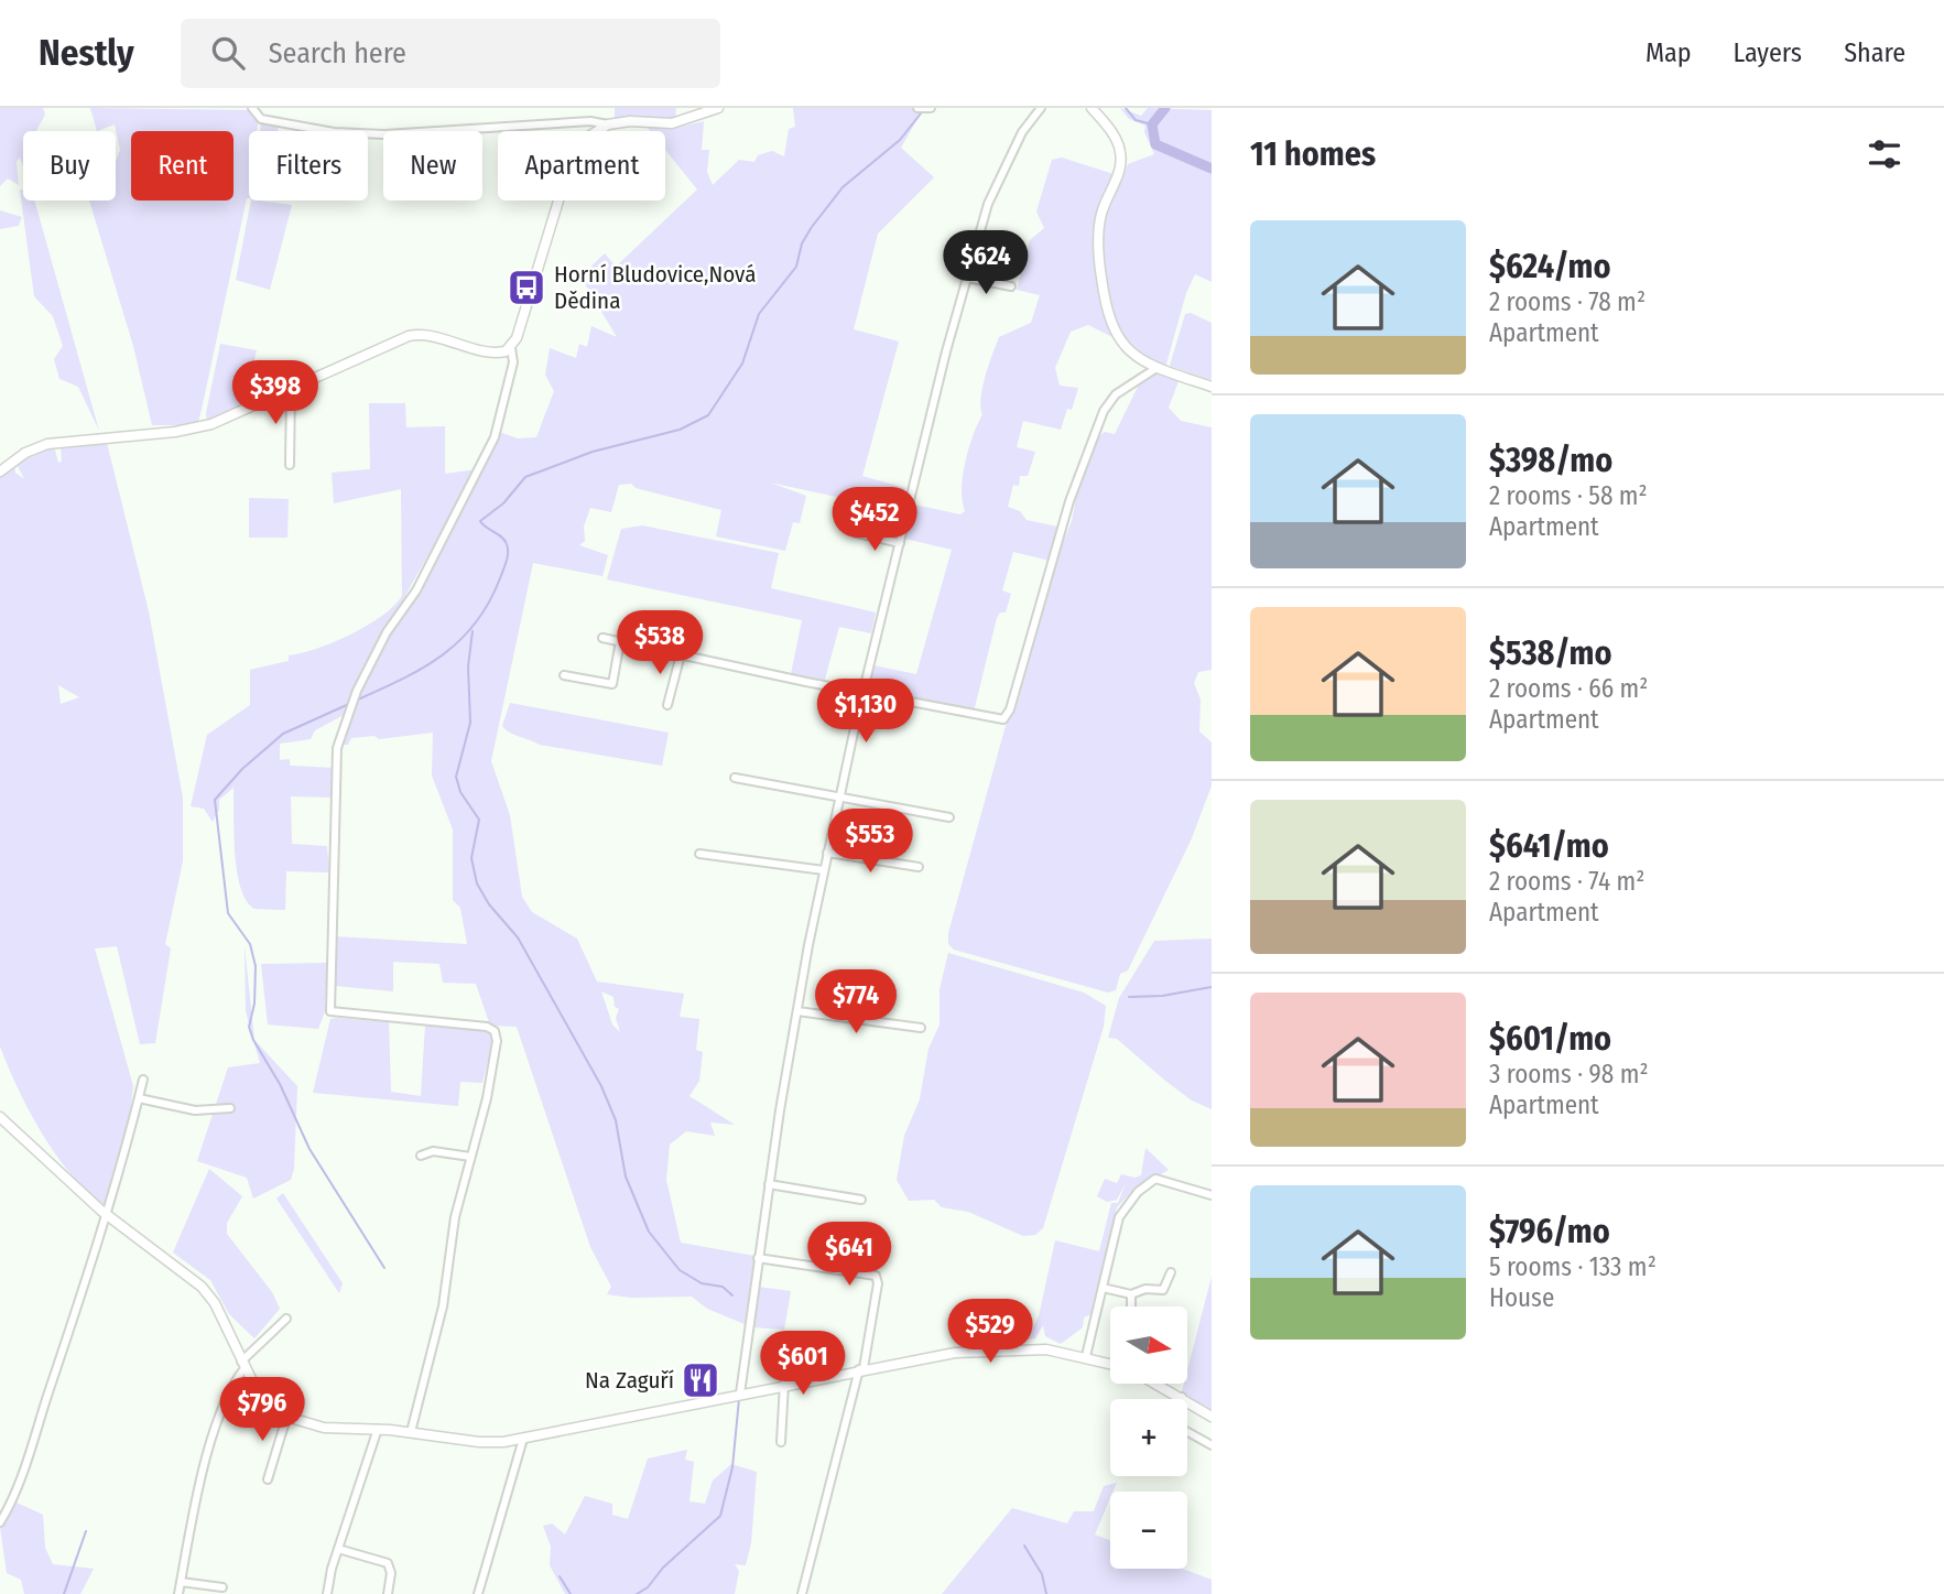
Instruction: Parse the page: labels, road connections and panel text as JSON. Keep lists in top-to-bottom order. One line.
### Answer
{"places":{"bus stop":["Horní Bludovice,Nová Dědina"],"restaurant":["Na Zaguří"]},"north":"right","page":{"header":"Nestly","search":"Search here","nav":["Map","Layers","Share"],"heading":"11 homes","chip":["Buy","Rent","Filters","New","Apartment"],"list":[{"name":"$624/mo","note":"2 rooms · 78 m² · Apartment"},{"name":"$398/mo","note":"2 rooms · 58 m² · Apartment"},{"name":"$538/mo","note":"2 rooms · 66 m² · Apartment"},{"name":"$641/mo","note":"2 rooms · 74 m² · Apartment"},{"name":"$601/mo","note":"3 rooms · 98 m² · Apartment"},{"name":"$796/mo","note":"5 rooms · 133 m² · House"}],"price":["$624","$398","$452","$538","$1,130","$553","$774","$641","$529","$601","$796"],"map_buttons":["+","−"]}}
